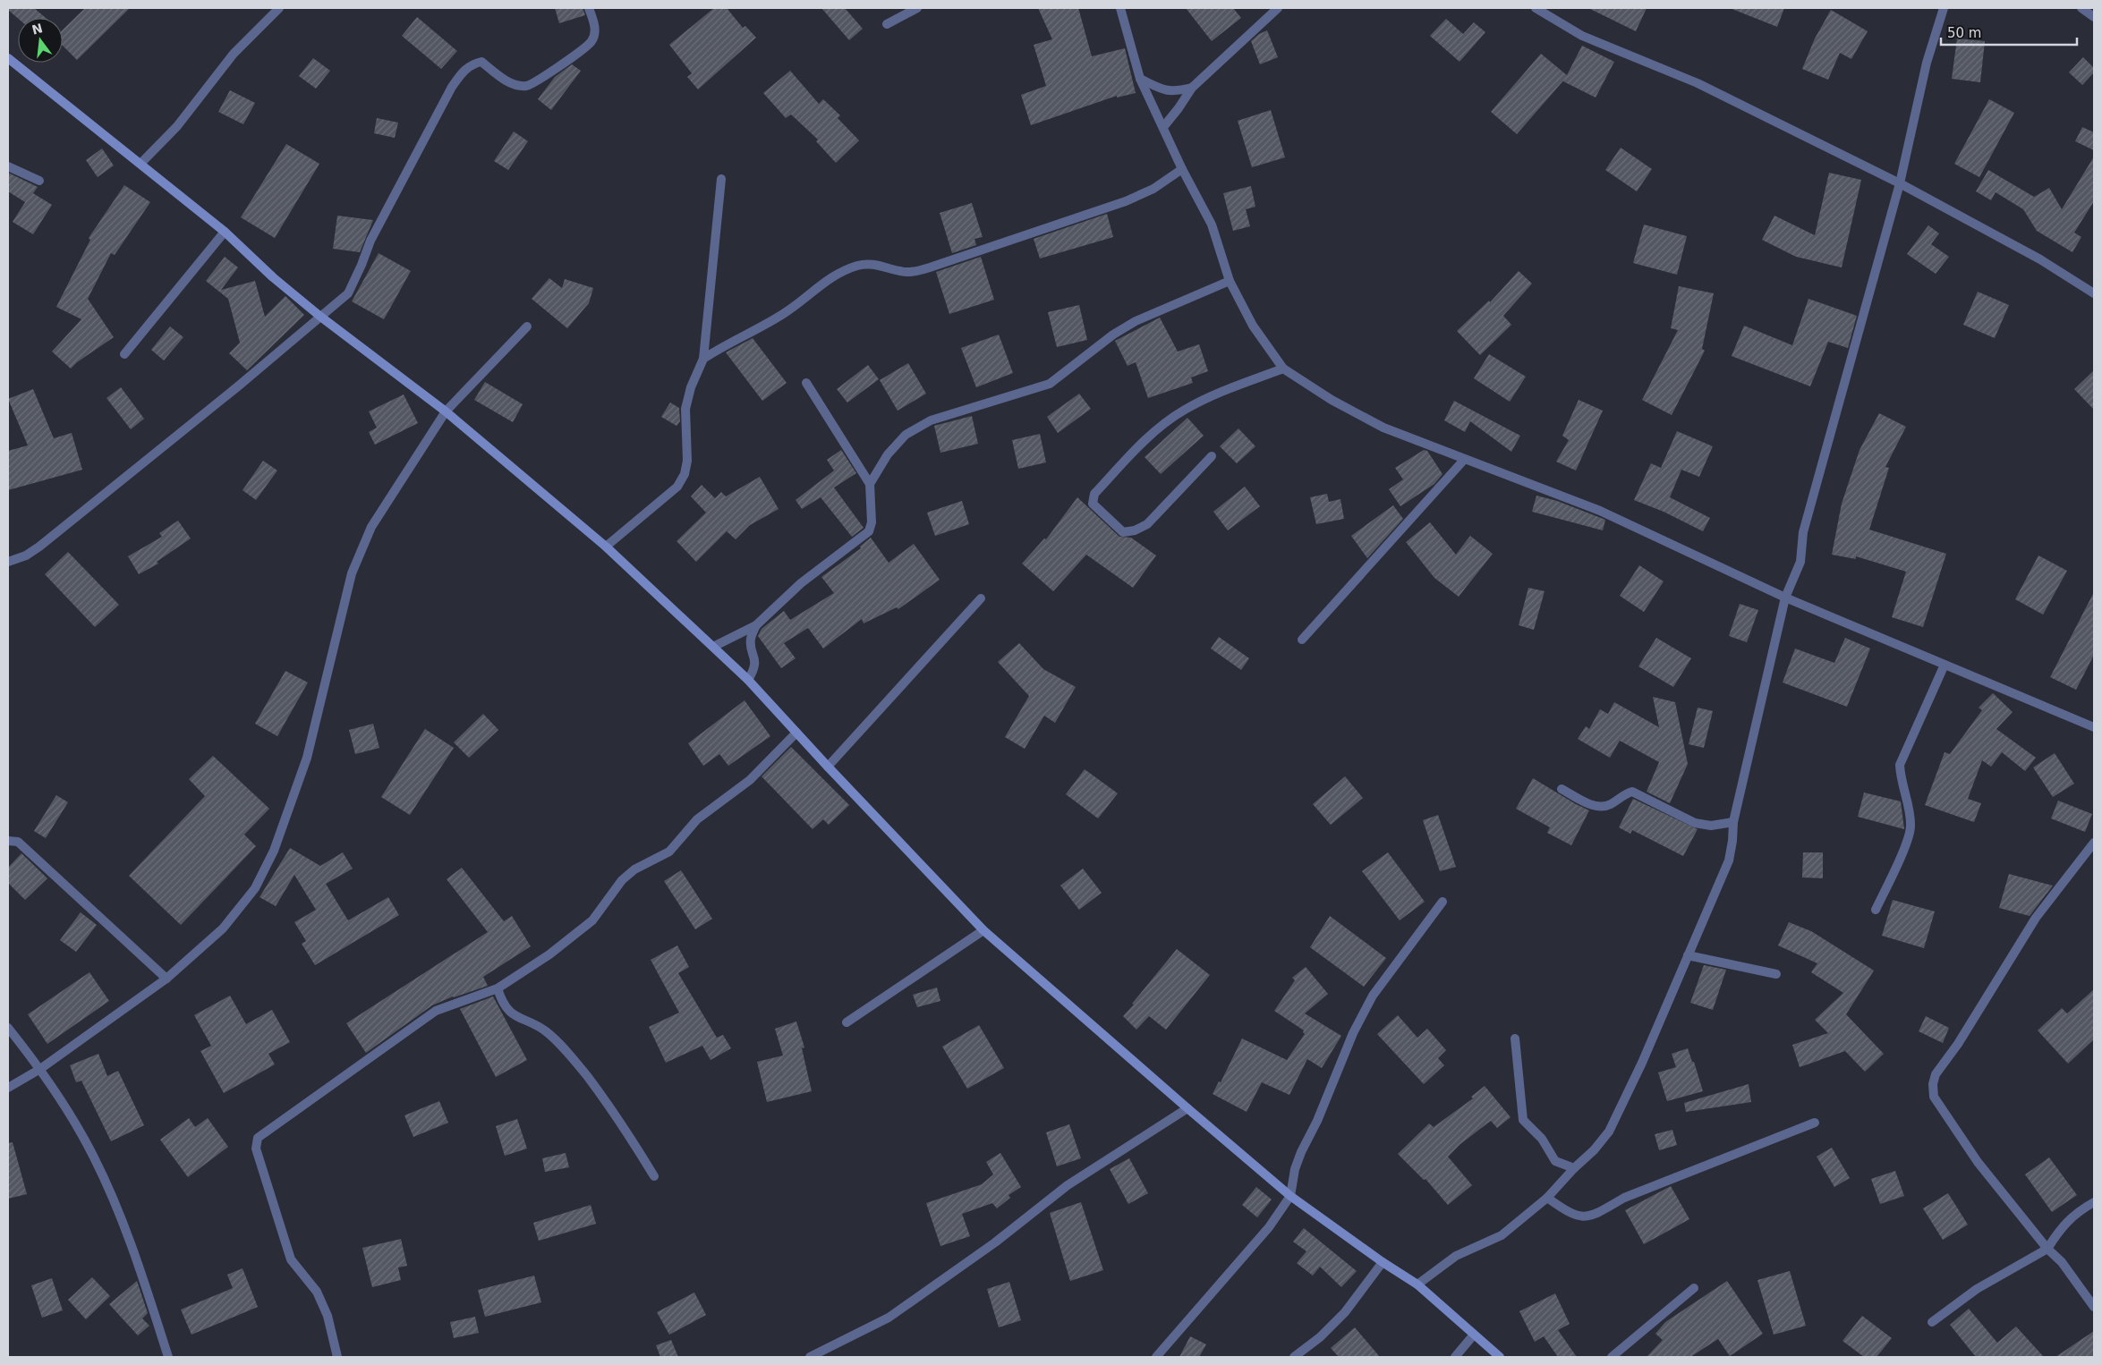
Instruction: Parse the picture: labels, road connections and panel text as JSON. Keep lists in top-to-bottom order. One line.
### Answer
{"scale_bar":"50 m","north":"top"}
